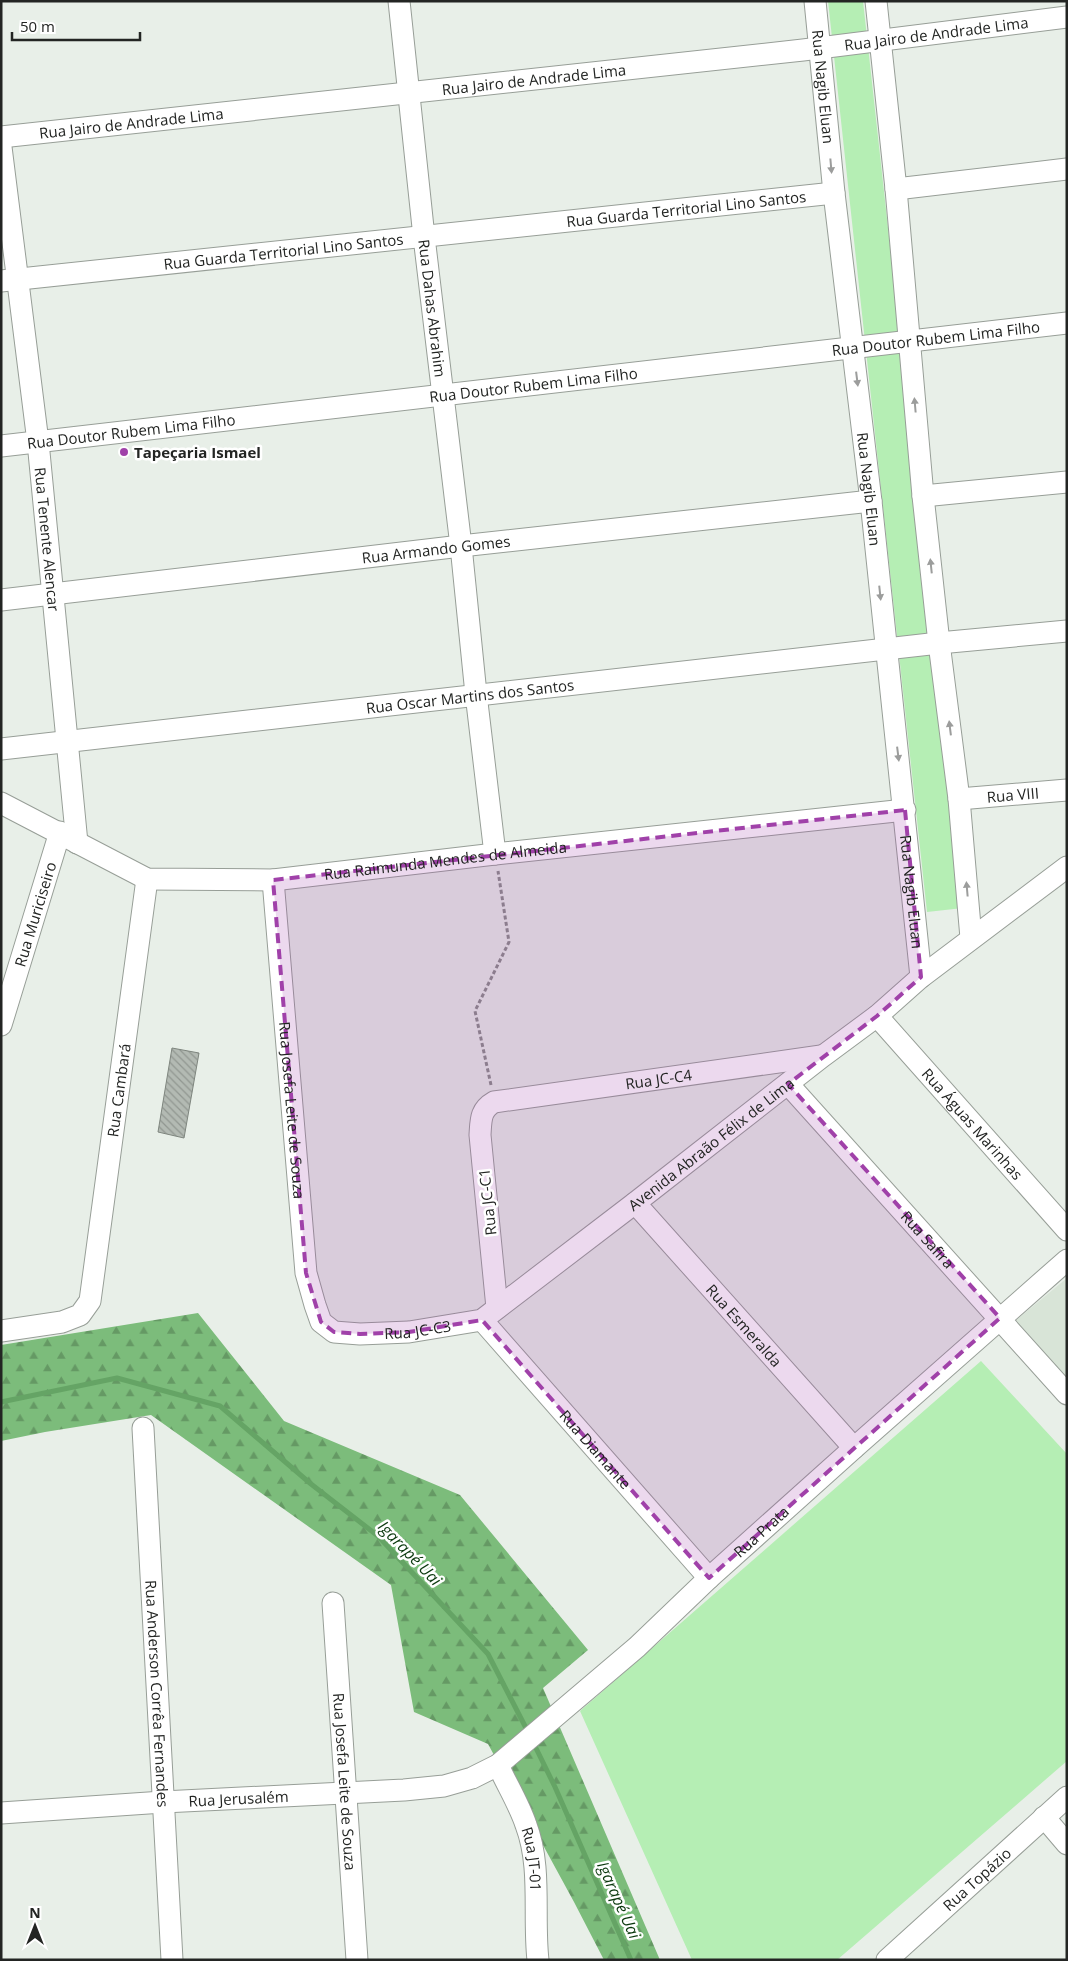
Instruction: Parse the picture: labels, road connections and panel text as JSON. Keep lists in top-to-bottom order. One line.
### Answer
{"streets":{"street":["Rua Jairo de Andrade Lima","Rua Nagib Eluan","Rua Guarda Territorial Lino Santos","Rua Dahas Abrahim","Rua Doutor Rubem Lima Filho","Rua Tenente Alencar","Rua Armando Gomes","Rua Oscar Martins dos Santos","Rua VIII","Rua Raimunda Mendes de Almeida","Rua Muriciseiro","Rua JC-C4","Rua Cambará","Rua Josefa Leite de Souza","Rua Águas Marinhas","Avenida Abraão Félix de Lima","Rua JC-C1","Rua Safira","Rua Esmeralda","Rua JC-C3","Rua Diamante","Rua Prata","Rua Anderson Corrêa Fernandes","Rua Jerusalém","Rua JT-01","Rua Topázio"]},"crossings":[["Rua Jairo de Andrade Lima","Rua Nagib Eluan"],["Rua Jairo de Andrade Lima","Rua Dahas Abrahim"],["Rua Nagib Eluan","Rua Guarda Territorial Lino Santos"],["Rua Nagib Eluan","Rua Doutor Rubem Lima Filho"],["Rua Nagib Eluan","Rua Armando Gomes"],["Rua Nagib Eluan","Rua Oscar Martins dos Santos"],["Rua Nagib Eluan","Rua Raimunda Mendes de Almeida"],["Rua Nagib Eluan","Avenida Abraão Félix de Lima"],["Rua Guarda Territorial Lino Santos","Rua Dahas Abrahim"],["Rua Guarda Territorial Lino Santos","Rua Tenente Alencar"],["Rua Dahas Abrahim","Rua Doutor Rubem Lima Filho"],["Rua Dahas Abrahim","Rua Armando Gomes"],["Rua Dahas Abrahim","Rua Oscar Martins dos Santos"],["Rua Dahas Abrahim","Rua Raimunda Mendes de Almeida"],["Rua Doutor Rubem Lima Filho","Rua Tenente Alencar"],["Rua Tenente Alencar","Rua Armando Gomes"],["Rua Tenente Alencar","Rua Oscar Martins dos Santos"],["Rua Tenente Alencar","Rua Raimunda Mendes de Almeida"],["Rua Tenente Alencar","Rua Muriciseiro"],["Rua Raimunda Mendes de Almeida","Rua Muriciseiro"],["Rua Raimunda Mendes de Almeida","Rua Cambará"],["Rua Raimunda Mendes de Almeida","Rua Josefa Leite de Souza"],["Rua JC-C4","Avenida Abraão Félix de Lima"],["Rua JC-C4","Rua JC-C1"],["Rua Josefa Leite de Souza","Rua JC-C3"],["Rua Josefa Leite de Souza","Rua Jerusalém"],["Rua Águas Marinhas","Avenida Abraão Félix de Lima"],["Avenida Abraão Félix de Lima","Rua JC-C1"],["Avenida Abraão Félix de Lima","Rua Safira"],["Avenida Abraão Félix de Lima","Rua Esmeralda"],["Avenida Abraão Félix de Lima","Rua JC-C3"],["Avenida Abraão Félix de Lima","Rua Diamante"],["Rua JC-C1","Rua JC-C3"],["Rua JC-C1","Rua Diamante"],["Rua Safira","Rua Prata"],["Rua Esmeralda","Rua Prata"],["Rua JC-C3","Rua Diamante"],["Rua Diamante","Rua Prata"],["Rua Prata","Rua Jerusalém"],["Rua Prata","Rua JT-01"],["Rua Anderson Corrêa Fernandes","Rua Jerusalém"]],"water":["Igarapé Uai"],"places":["Tapeçaria Ismael"],"scale_bar":"50 m","north":"top"}
